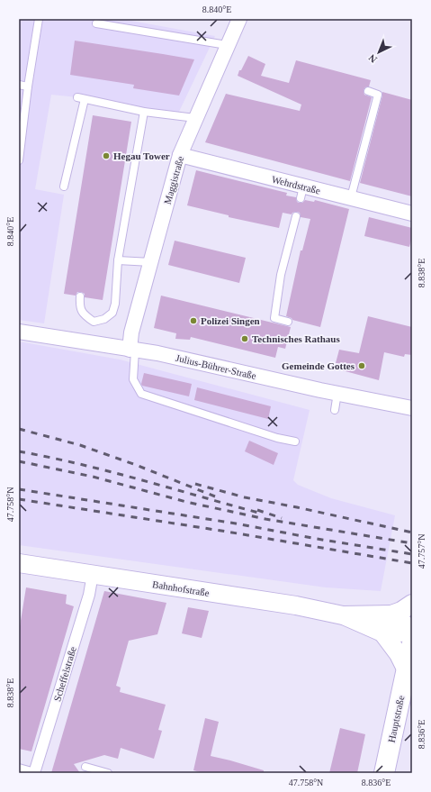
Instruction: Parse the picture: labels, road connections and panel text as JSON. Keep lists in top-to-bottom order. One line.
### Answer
{"streets":{"main road":["Hauptstraße"],"street":["Maggistraße","Wehrdstraße","Julius-Bührer-Straße","Bahnhofstraße","Scheffelstraße"]},"crossings":[["Maggistraße","Wehrdstraße"],["Maggistraße","Julius-Bührer-Straße"],["Bahnhofstraße","Scheffelstraße"],["Bahnhofstraße","Hauptstraße"]],"places":["Hegau Tower","Polizei Singen","Technisches Rathaus","Gemeinde Gottes"],"north":"bottom left","coordinates":["8.840°E","8.838°E","47.758°N","47.757°N","8.836°E"]}
